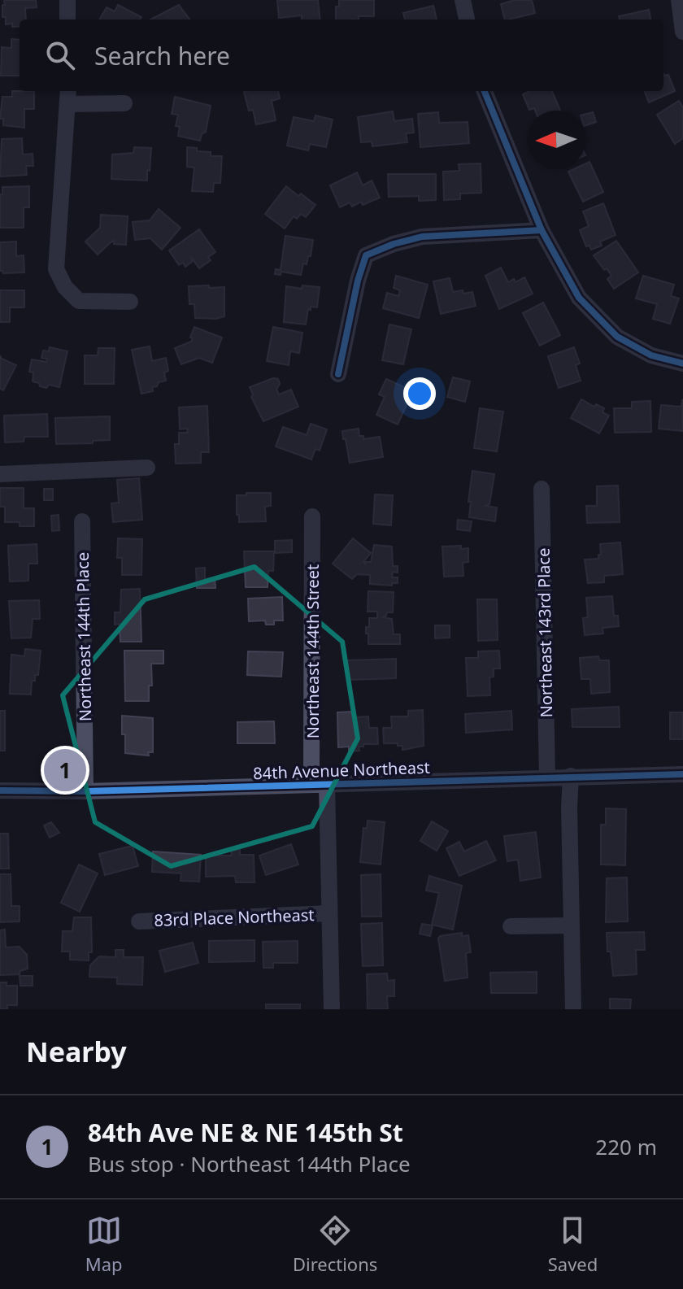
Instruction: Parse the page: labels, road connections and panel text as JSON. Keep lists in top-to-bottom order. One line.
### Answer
{"streets":{"street":["Northeast 143rd Place","Northeast 144th Place","Northeast 144th Street","84th Avenue Northeast","83rd Place Northeast"]},"crossings":[["Northeast 143rd Place","84th Avenue Northeast"],["Northeast 144th Place","84th Avenue Northeast"],["Northeast 144th Street","84th Avenue Northeast"],["Northeast 144th Street","83rd Place Northeast"]],"north":"left","page":{"search":"Search here","pins":"1","heading":"Nearby","list":[{"mark":"1","name":"84th Ave NE & NE 145th St","note":"Bus stop · Northeast 144th Place","value":"220 m"}],"nav":["Map","Directions","Saved"]}}
